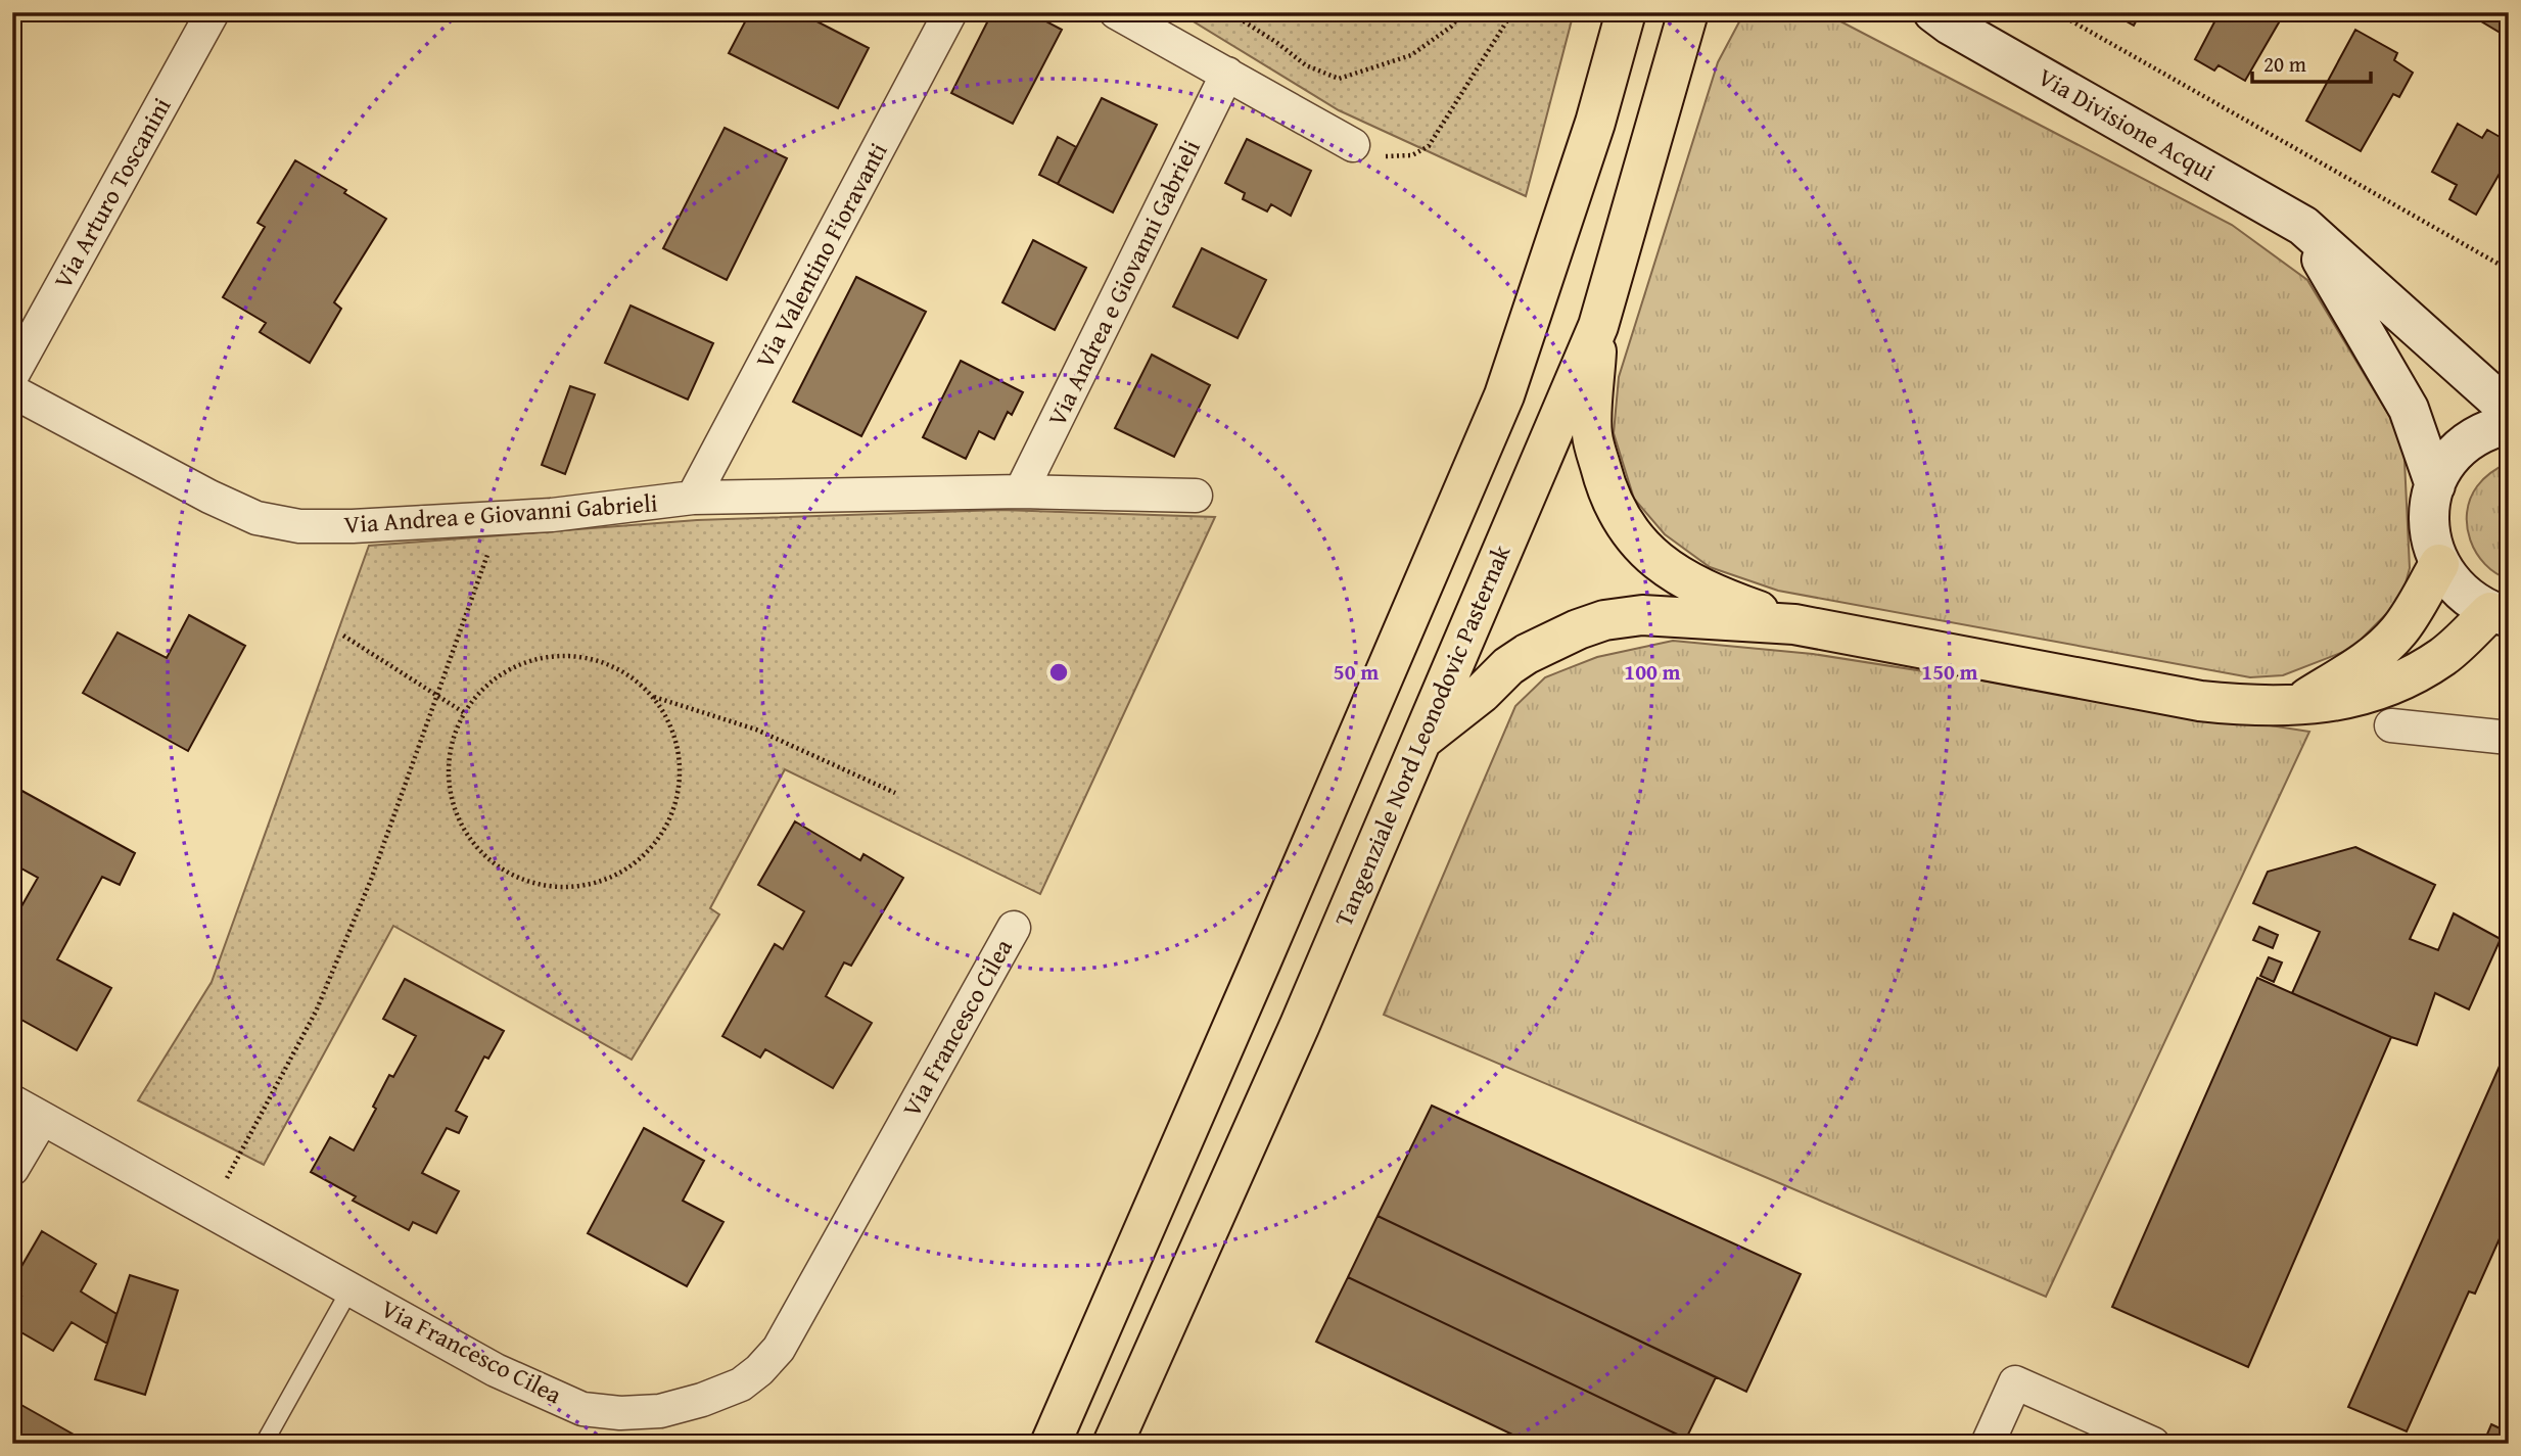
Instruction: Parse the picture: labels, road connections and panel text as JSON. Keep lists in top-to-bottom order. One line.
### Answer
{"streets":{"highway":["Tangenziale Nord Leonodovic Pasternak"],"main road":["Via Divisione Acqui"],"street":["Via Arturo Toscanini","Via Valentino Fioravanti","Via Andrea e Giovanni Gabrieli","Via Francesco Cilea"]},"crossings":[["Via Valentino Fioravanti","Via Andrea e Giovanni Gabrieli"]],"scale_bar":"20 m","rings":["50 m","100 m","150 m"]}
